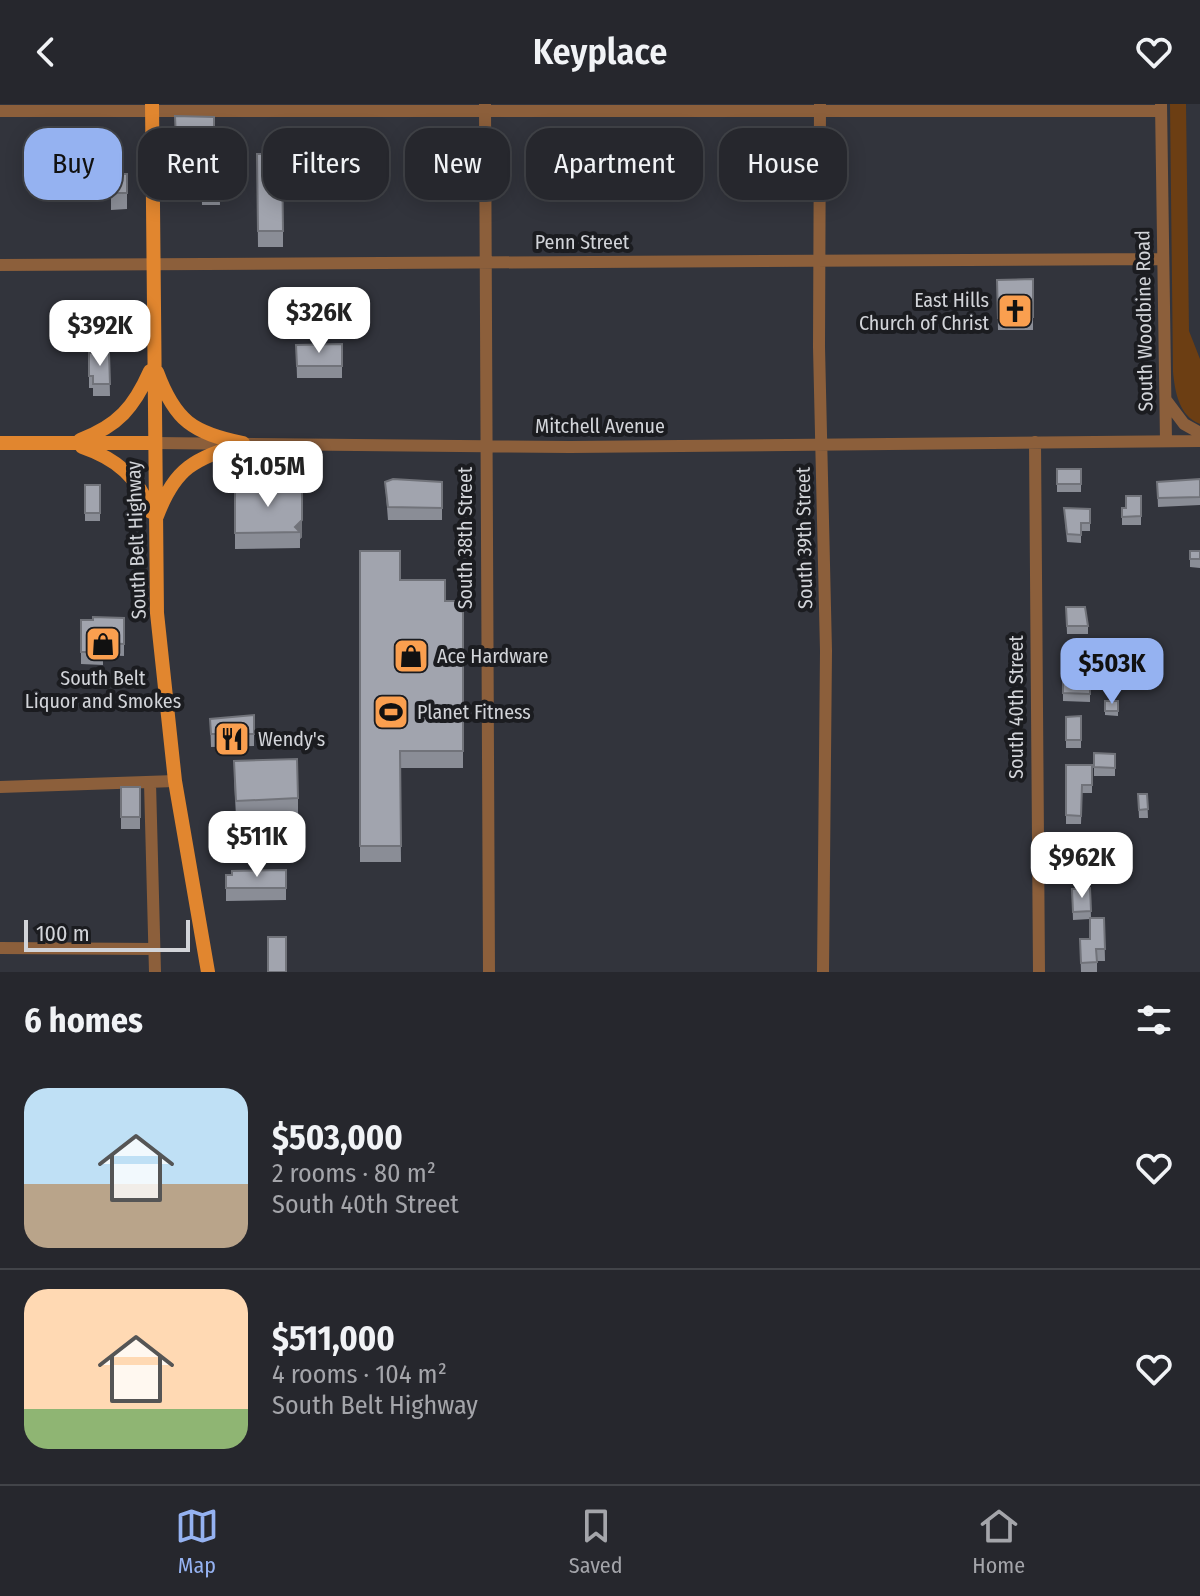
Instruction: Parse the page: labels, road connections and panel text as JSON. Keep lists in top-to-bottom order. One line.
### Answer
{"streets":{"main road":["Mitchell Avenue","South Belt Highway"],"street":["Penn Street","South Woodbine Road","South 38th Street","South 39th Street","South 40th Street"]},"crossings":[["Penn Street","South Woodbine Road"],["Penn Street","South 38th Street"],["Penn Street","South 39th Street"],["Penn Street","South Belt Highway"],["South Woodbine Road","Mitchell Avenue"],["Mitchell Avenue","South 38th Street"],["Mitchell Avenue","South 39th Street"],["Mitchell Avenue","South Belt Highway"],["Mitchell Avenue","South 40th Street"]],"places":{"church":["East Hills Church of Christ"],"shop":["South Belt Liquor and Smokes","Ace Hardware"],"sports":["Planet Fitness"],"restaurant":["Wendy's"]},"scale_bar":"100 m","page":{"header":"Keyplace","chip":["Buy","Rent","Filters","New","Apartment","House"],"price":["$326K","$392K","$1.05M","$503K","$511K","$962K"],"scale":"100 m","heading":"6 homes","list":[{"name":"$503,000","note":"2 rooms · 80 m² · South 40th Street"},{"name":"$511,000","note":"4 rooms · 104 m² · South Belt Highway"}],"tabs":["Map","Saved","Home"]}}
